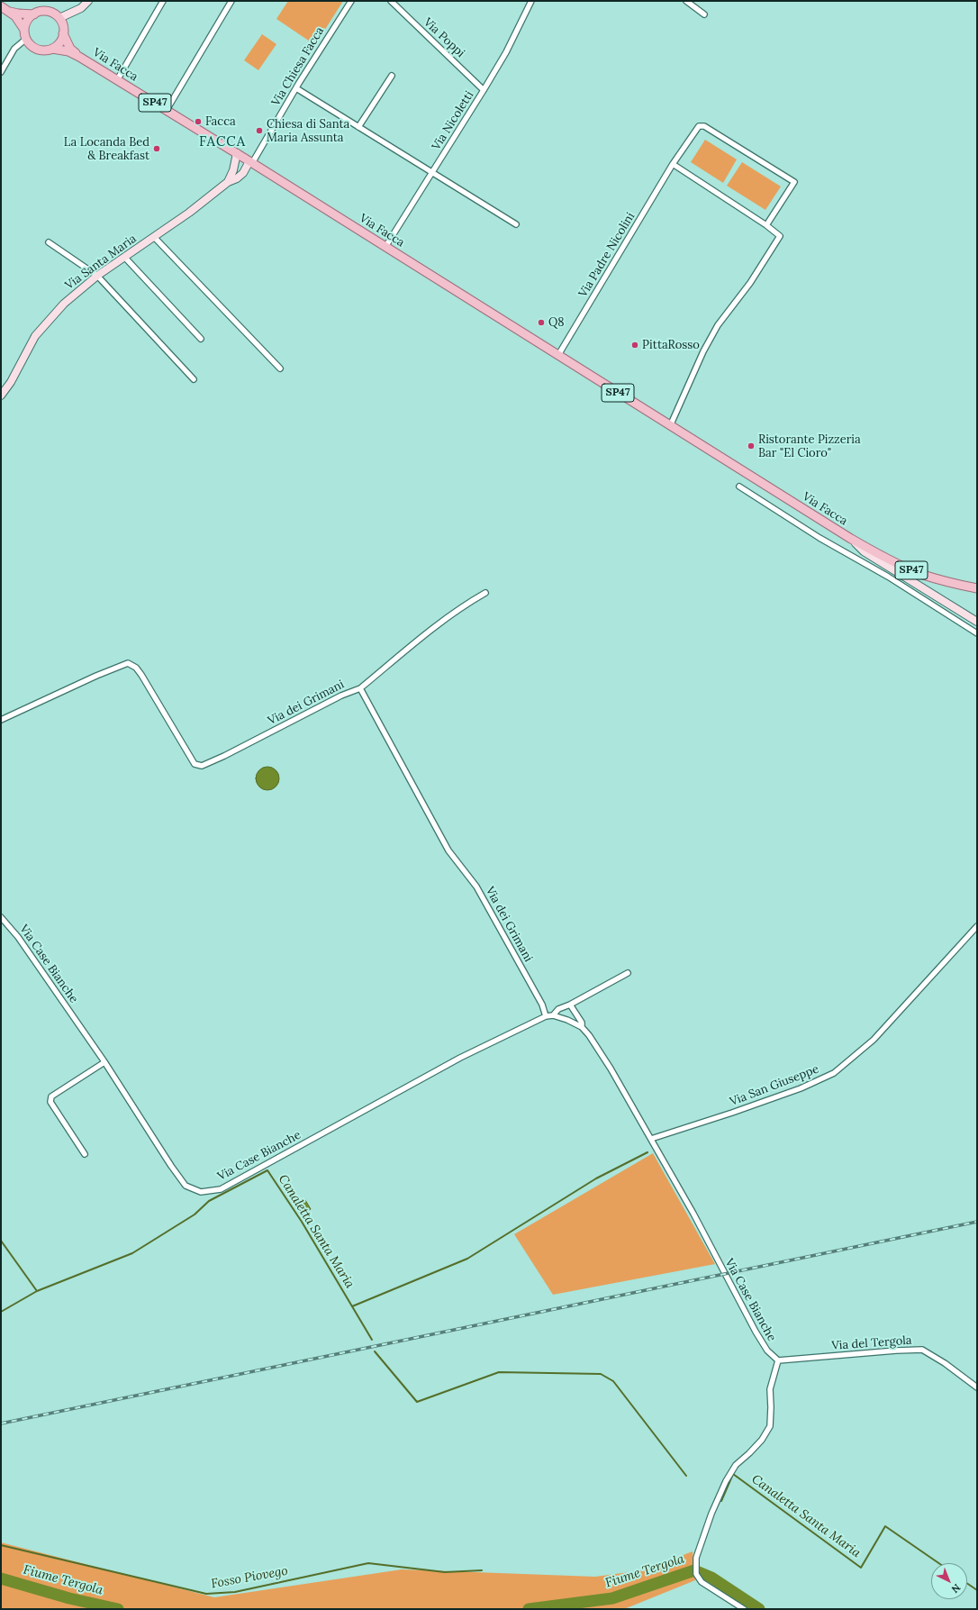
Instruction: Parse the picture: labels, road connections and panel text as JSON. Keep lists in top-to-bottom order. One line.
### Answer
{"streets":{"main road":["Via Facca","SP47","Via Santa Maria"],"street":["Via Poppi","Via Chiesa Facca","Via Nicoletti","Via Padre Nicolini","Via dei Grimani","Via Case Bianche","Via San Giuseppe","Via del Tergola"]},"crossings":[["Via Poppi","Via Nicoletti"],["Via Facca","Via Chiesa Facca"],["Via Facca","SP47"],["Via Facca","Via Nicoletti"],["Via Facca","Via Padre Nicolini"],["Via Facca","Via Santa Maria"],["Via Chiesa Facca","Via Santa Maria"],["Via dei Grimani","Via Case Bianche"],["Via Case Bianche","Via San Giuseppe"],["Via Case Bianche","Via del Tergola"]],"districts":["FACCA"],"water":["Canaletta Santa Maria","Fiume Tergola","Fosso Piovego"],"places":["Facca","Chiesa di Santa Maria Assunta","La Locanda Bed & Breakfast","Q8","PittaRosso","Ristorante Pizzeria Bar \"El Cioro\""],"north":"bottom right"}
